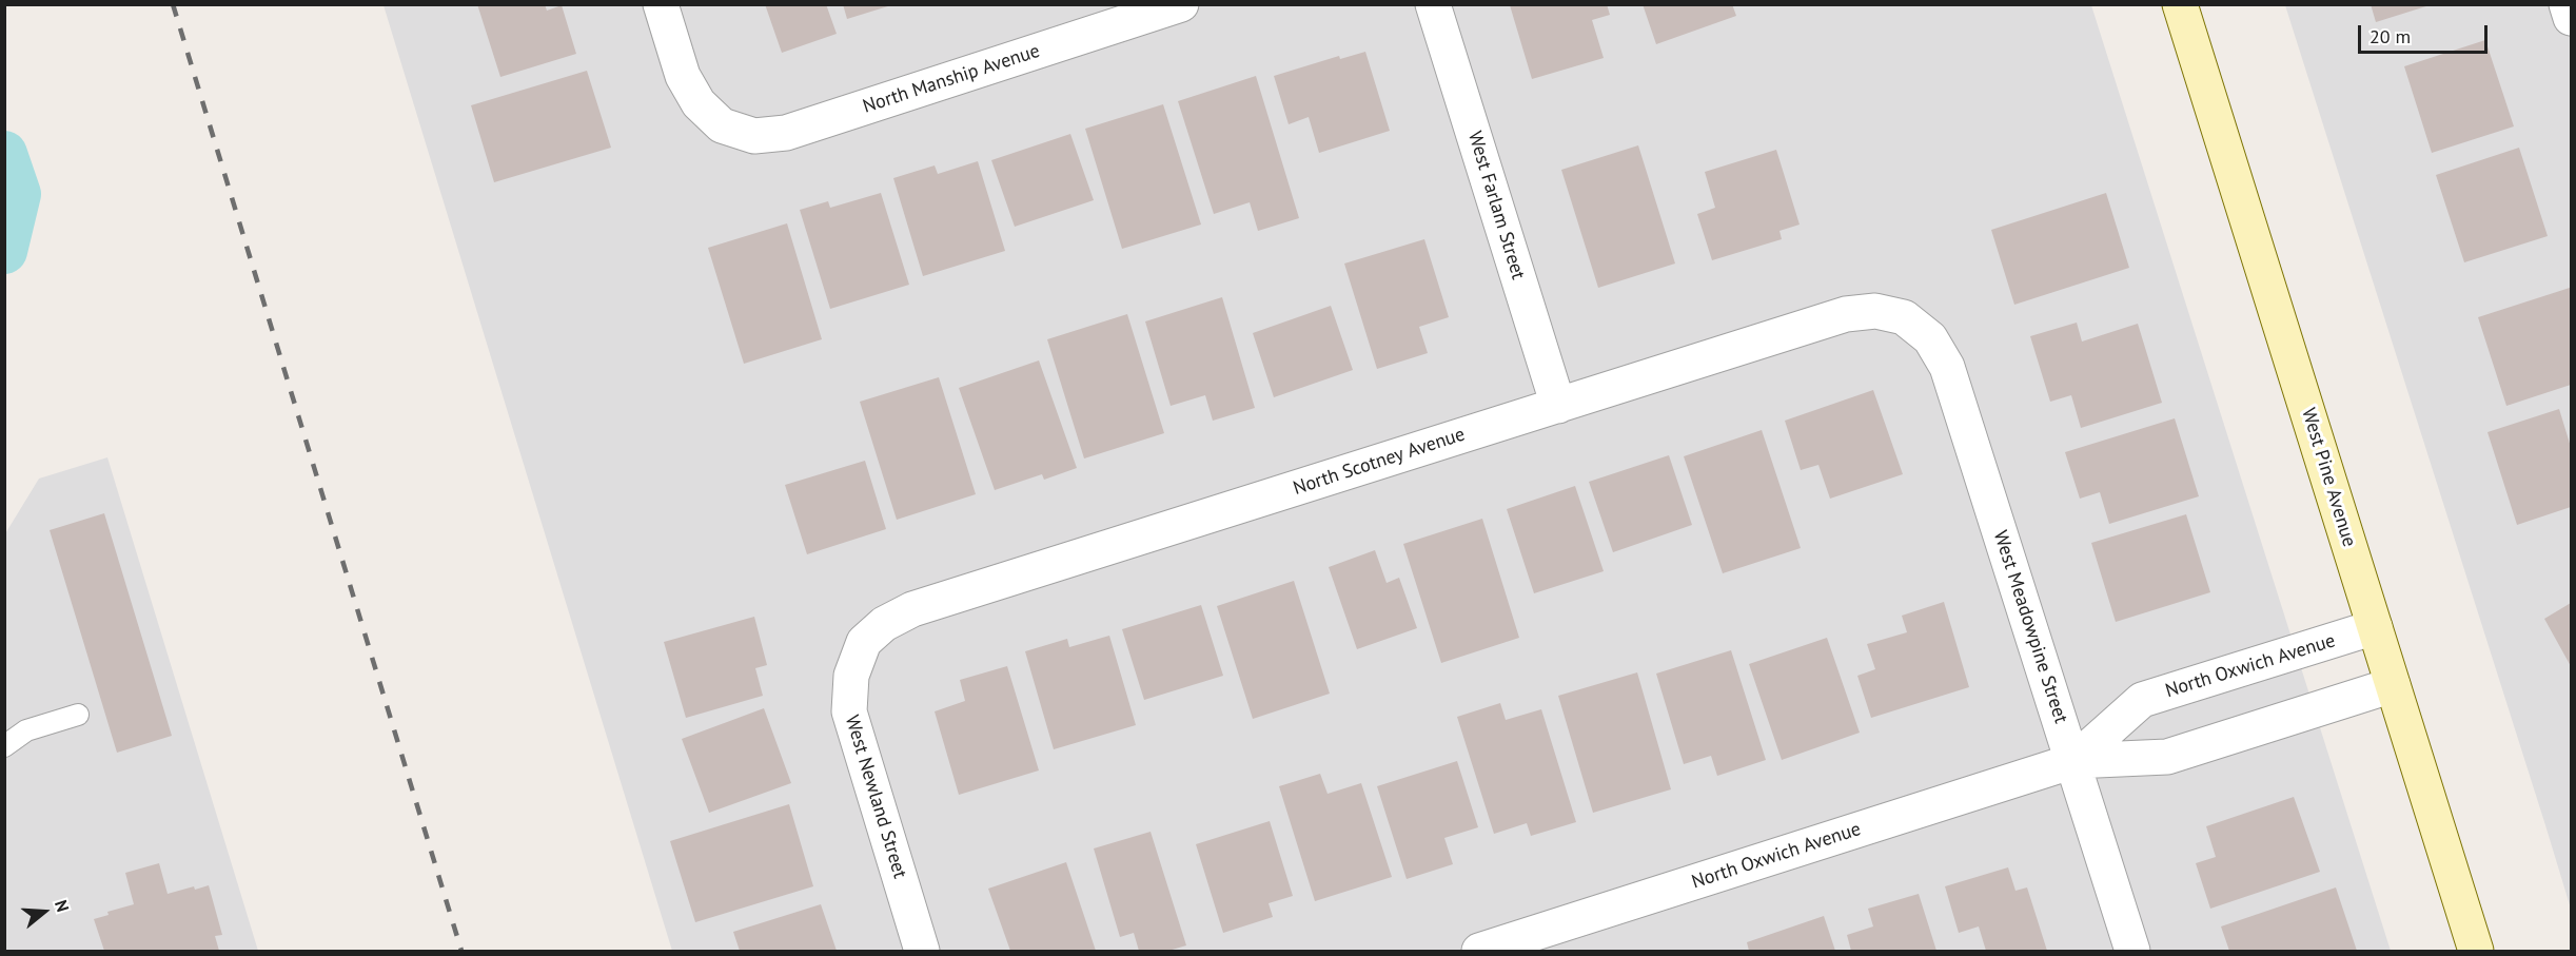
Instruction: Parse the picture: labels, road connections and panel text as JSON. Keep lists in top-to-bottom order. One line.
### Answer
{"streets":{"street":["North Manship Avenue","West Farlam Street","North Scotney Avenue","West Pine Avenue","West Meadowpine Street","North Oxwich Avenue","West Newland Street"]},"crossings":[["West Farlam Street","North Scotney Avenue"],["North Scotney Avenue","West Meadowpine Street"],["North Scotney Avenue","West Newland Street"],["West Pine Avenue","North Oxwich Avenue"],["West Meadowpine Street","North Oxwich Avenue"]],"scale_bar":"20 m","north":"right"}
